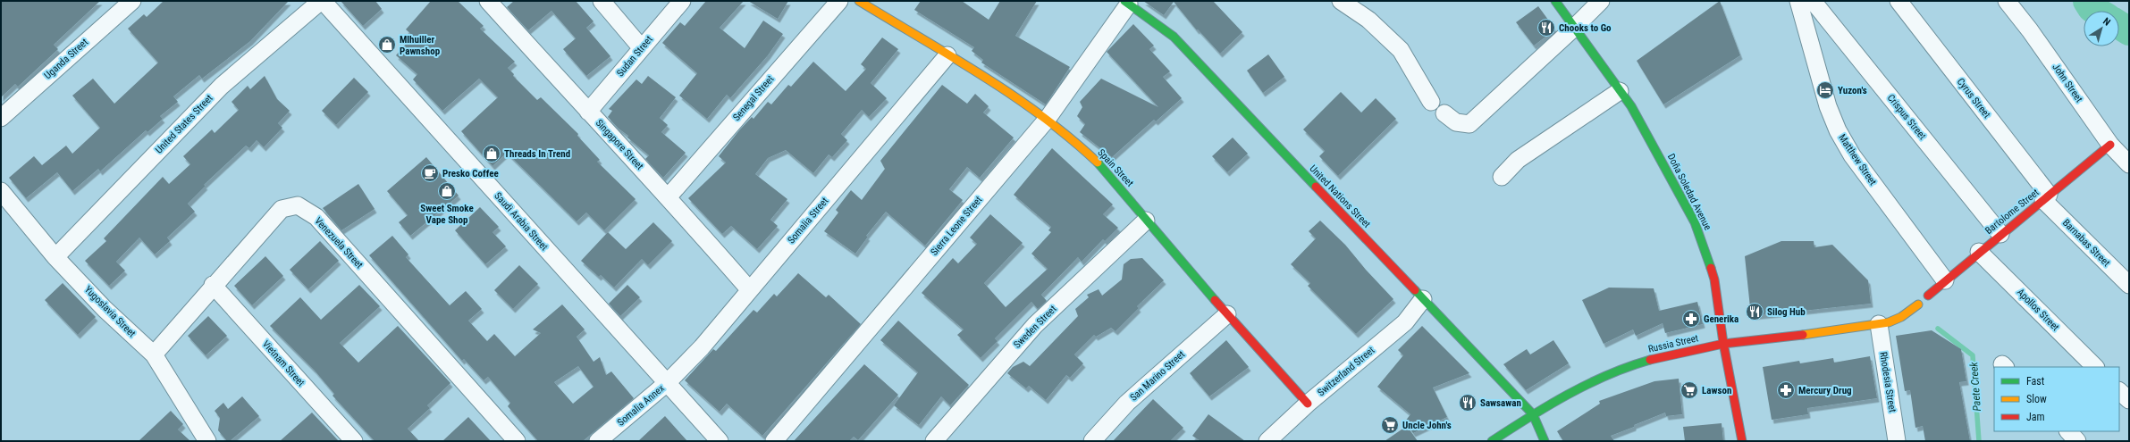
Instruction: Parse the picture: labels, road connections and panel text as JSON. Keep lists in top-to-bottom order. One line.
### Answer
{"streets":{"street":["Sudan Street","Uganda Street","John Street","Senegal Street","Cyrus Street","Crispus Street","United States Street","Singapore Street","Matthew Street","Spain Street","Doña Soledad Avenue","United Nations Street","Bartolome Street","Somalia Street","Saudi Arabia Street","Sierra Leone Street","Venezuela Street","Barnabas Street","Apollos Street","Yugoslavia Street","Sweden Street","Russia Street","Vietnam Street","Switzerland Street","San Marino Street","Rhodesia Street","Somalia Annex"]},"crossings":[["Sudan Street","Singapore Street"],["John Street","Bartolome Street"],["Senegal Street","Singapore Street"],["Cyrus Street","Bartolome Street"],["Cyrus Street","Barnabas Street"],["Crispus Street","Bartolome Street"],["United States Street","Saudi Arabia Street"],["United States Street","Yugoslavia Street"],["Singapore Street","Somalia Street"],["Matthew Street","Bartolome Street"],["Spain Street","Somalia Street"],["Spain Street","Sierra Leone Street"],["Spain Street","Sweden Street"],["Spain Street","Switzerland Street"],["Spain Street","San Marino Street"],["Doña Soledad Avenue","Russia Street"],["United Nations Street","Sierra Leone Street"],["United Nations Street","Russia Street"],["United Nations Street","Switzerland Street"],["Bartolome Street","Barnabas Street"],["Bartolome Street","Apollos Street"],["Somalia Street","Saudi Arabia Street"],["Somalia Street","Somalia Annex"],["Saudi Arabia Street","Somalia Annex"],["Venezuela Street","Yugoslavia Street"],["Venezuela Street","Vietnam Street"],["Russia Street","Rhodesia Street"]],"water":["Paete Creek"],"places":{"restaurant":["Chooks to Go","Silog Hub","Sawsawan"],"shop":["Mlhuiller Pawnshop","Threads In Trend","Sweet Smoke Vape Shop"],"hotel":["Yuzon's"],"cafe":["Presko Coffee"],"pharmacy":["Generika","Mercury Drug"],"supermarket":["Lawson","Uncle John's"]},"legend":["Fast","Slow","Jam"],"north":"top right"}
